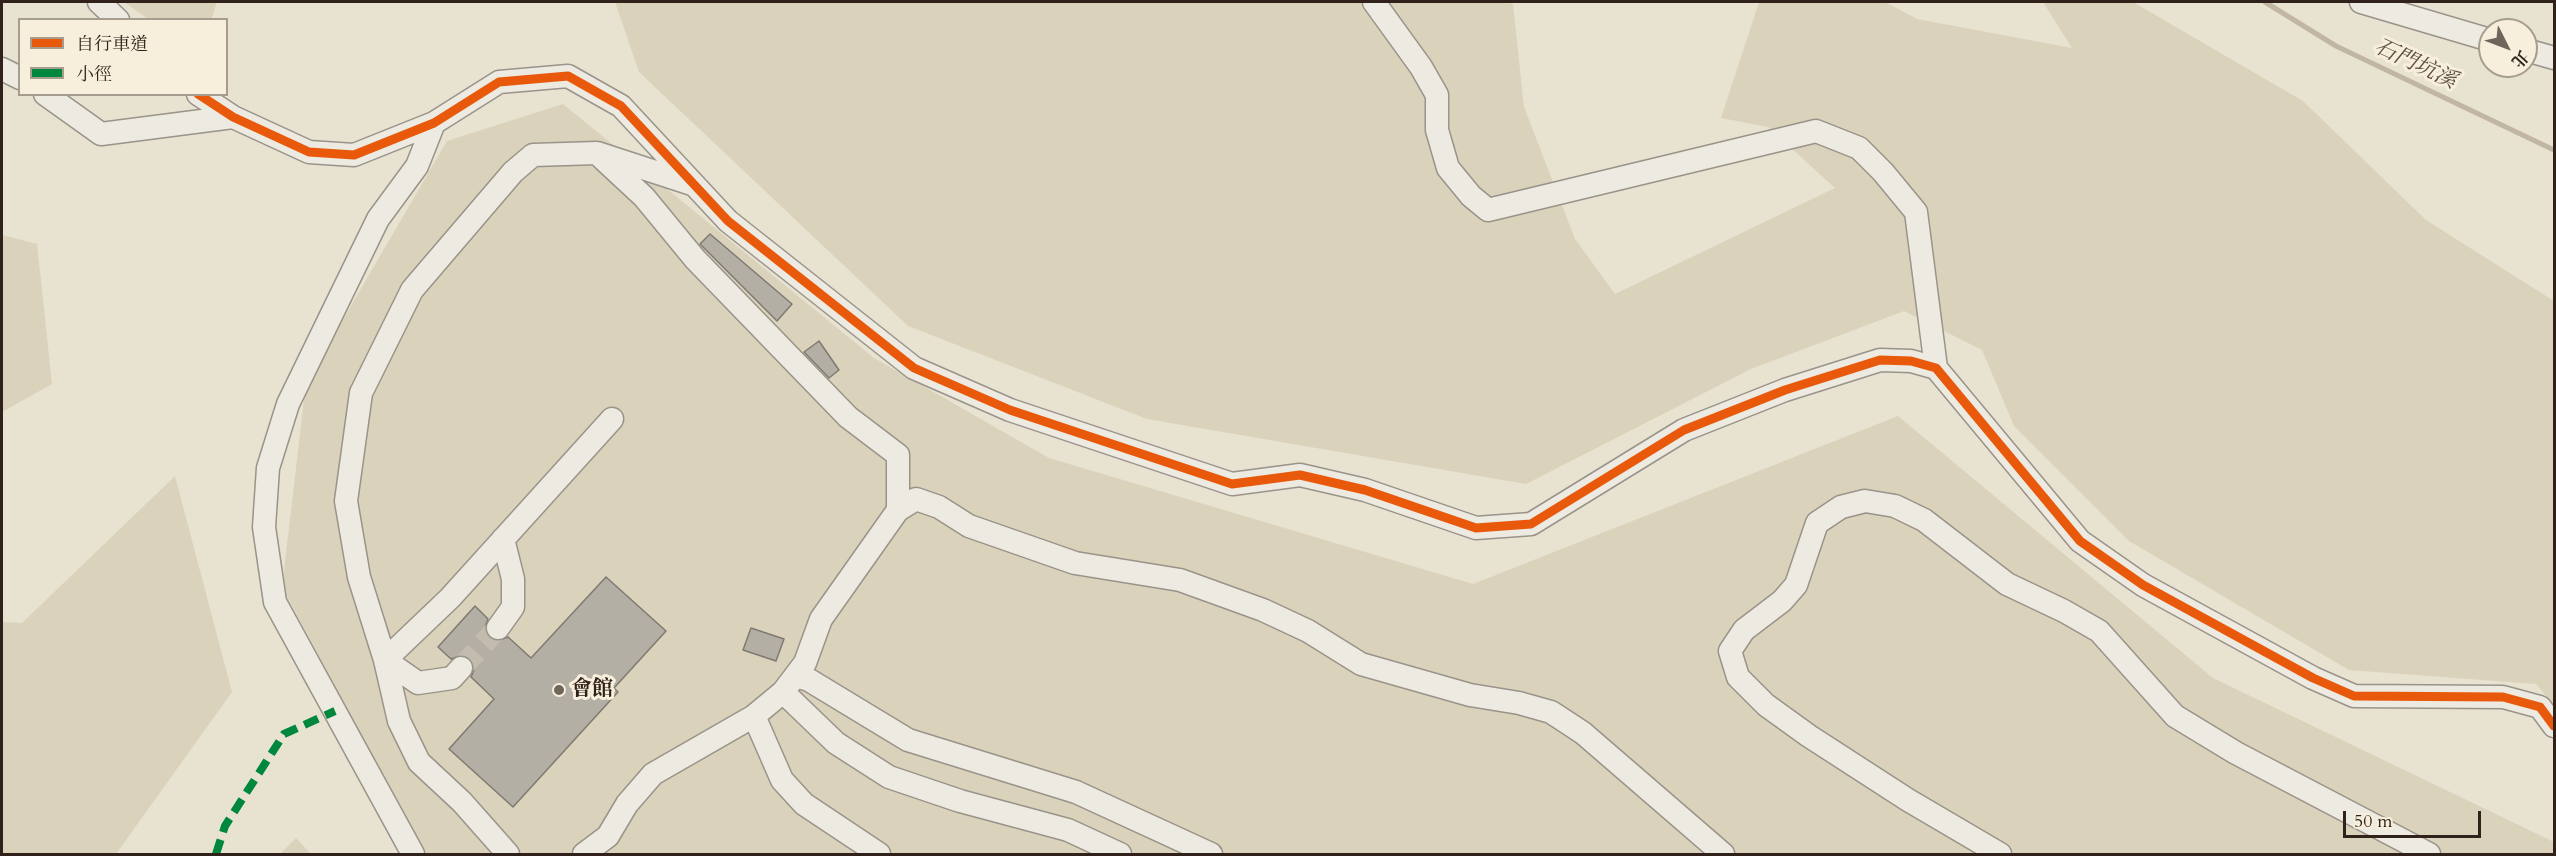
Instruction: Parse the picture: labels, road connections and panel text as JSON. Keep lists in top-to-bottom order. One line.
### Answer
{"water":["石門坑溪"],"places":["會館"],"legend":["自行車道","小徑"],"scale_bar":"50 m","north":"bottom right"}
